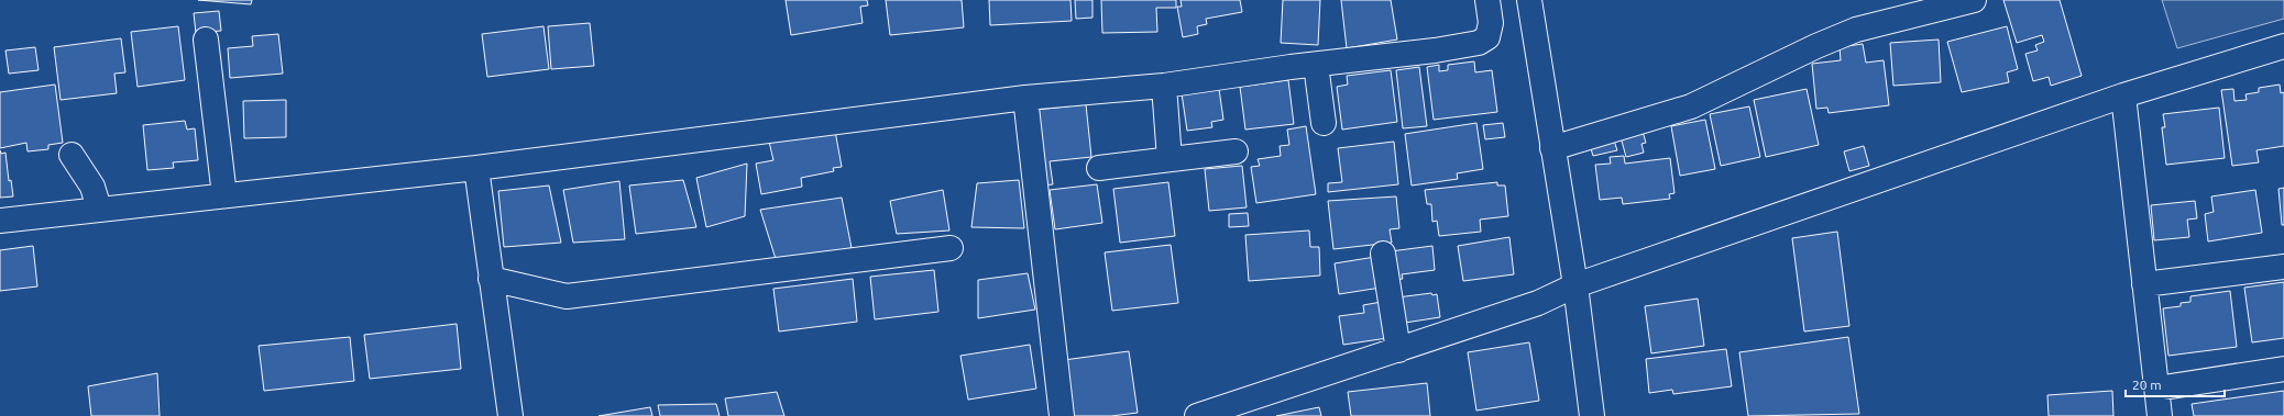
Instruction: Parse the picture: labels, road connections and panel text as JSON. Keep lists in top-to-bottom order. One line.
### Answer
{"scale_bar":"20 m"}
